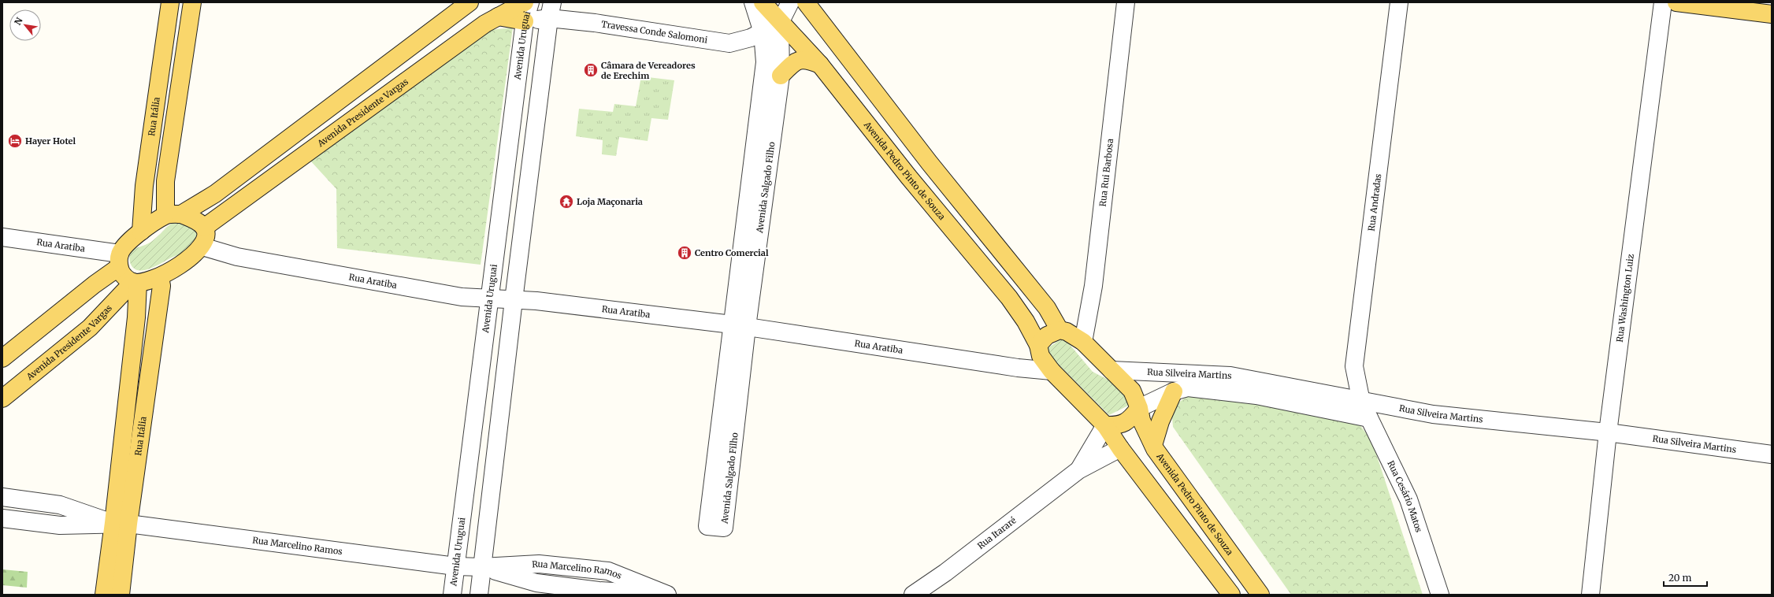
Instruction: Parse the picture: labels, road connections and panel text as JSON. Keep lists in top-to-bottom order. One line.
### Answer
{"streets":{"main road":["Avenida Presidente Vargas","Rua Itália","Avenida Pedro Pinto de Souza"],"street":["Travessa Conde Salomoni","Avenida Uruguai","Rua Rui Barbosa","Avenida Salgado Filho","Rua Andradas","Rua Aratiba","Rua Washington Luiz","Rua Silveira Martins","Rua Cesário Matos","Rua Itararé","Rua Marcelino Ramos"]},"crossings":[["Travessa Conde Salomoni","Avenida Uruguai"],["Travessa Conde Salomoni","Avenida Pedro Pinto de Souza"],["Travessa Conde Salomoni","Avenida Salgado Filho"],["Avenida Uruguai","Rua Aratiba"],["Avenida Uruguai","Rua Marcelino Ramos"],["Avenida Presidente Vargas","Rua Itália"],["Rua Itália","Rua Marcelino Ramos"],["Avenida Pedro Pinto de Souza","Rua Rui Barbosa"],["Avenida Pedro Pinto de Souza","Avenida Salgado Filho"],["Avenida Pedro Pinto de Souza","Rua Aratiba"],["Avenida Pedro Pinto de Souza","Rua Silveira Martins"],["Avenida Pedro Pinto de Souza","Rua Itararé"],["Avenida Salgado Filho","Rua Aratiba"],["Rua Andradas","Rua Silveira Martins"],["Rua Andradas","Rua Cesário Matos"],["Rua Washington Luiz","Rua Silveira Martins"],["Rua Silveira Martins","Rua Cesário Matos"]],"places":{"building":["Câmara de Vereadores de Erechim","Centro Comercial"],"hotel":["Hayer Hotel"],"temple":["Loja Maçonaria"]},"scale_bar":"20 m","north":"top left"}
